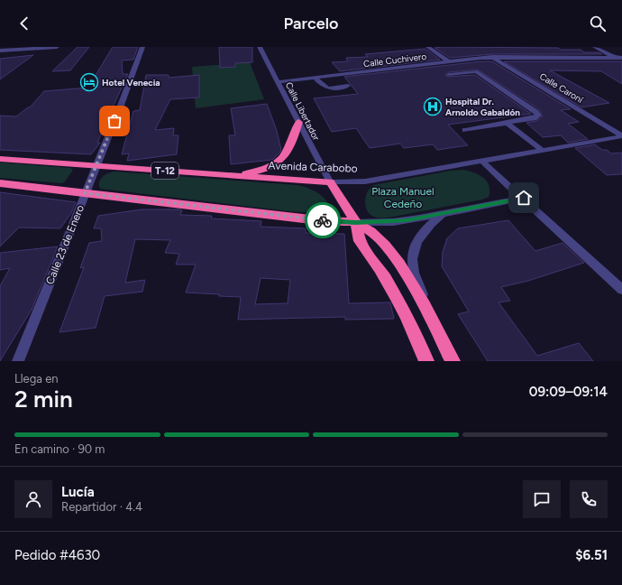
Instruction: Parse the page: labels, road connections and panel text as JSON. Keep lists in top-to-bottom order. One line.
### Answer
{"streets":{"highway":["Avenida Carabobo","T-12"],"street":["Calle Cuchivero","Calle Caroní","Calle Libertador","Calle 23 de Enero"]},"crossings":[["Calle Cuchivero","Calle Caroní"],["Calle Cuchivero","Calle Libertador"],["Calle Caroní","Avenida Carabobo"],["Calle Libertador","Avenida Carabobo"],["Avenida Carabobo","Calle 23 de Enero"]],"parks":["Plaza Manuel Cedeño"],"places":{"hotel":["Hotel Venecia"],"hospital":["Hospital Dr. Arnoldo Gabaldón"]},"page":{"header":"Parcelo","heading":["2 min","Llega en","09:09–09:14"],"panel":["Lucía","Repartidor · 4.4","Pedido #4630","$6.51"],"bar":"En camino · 90 m"}}
